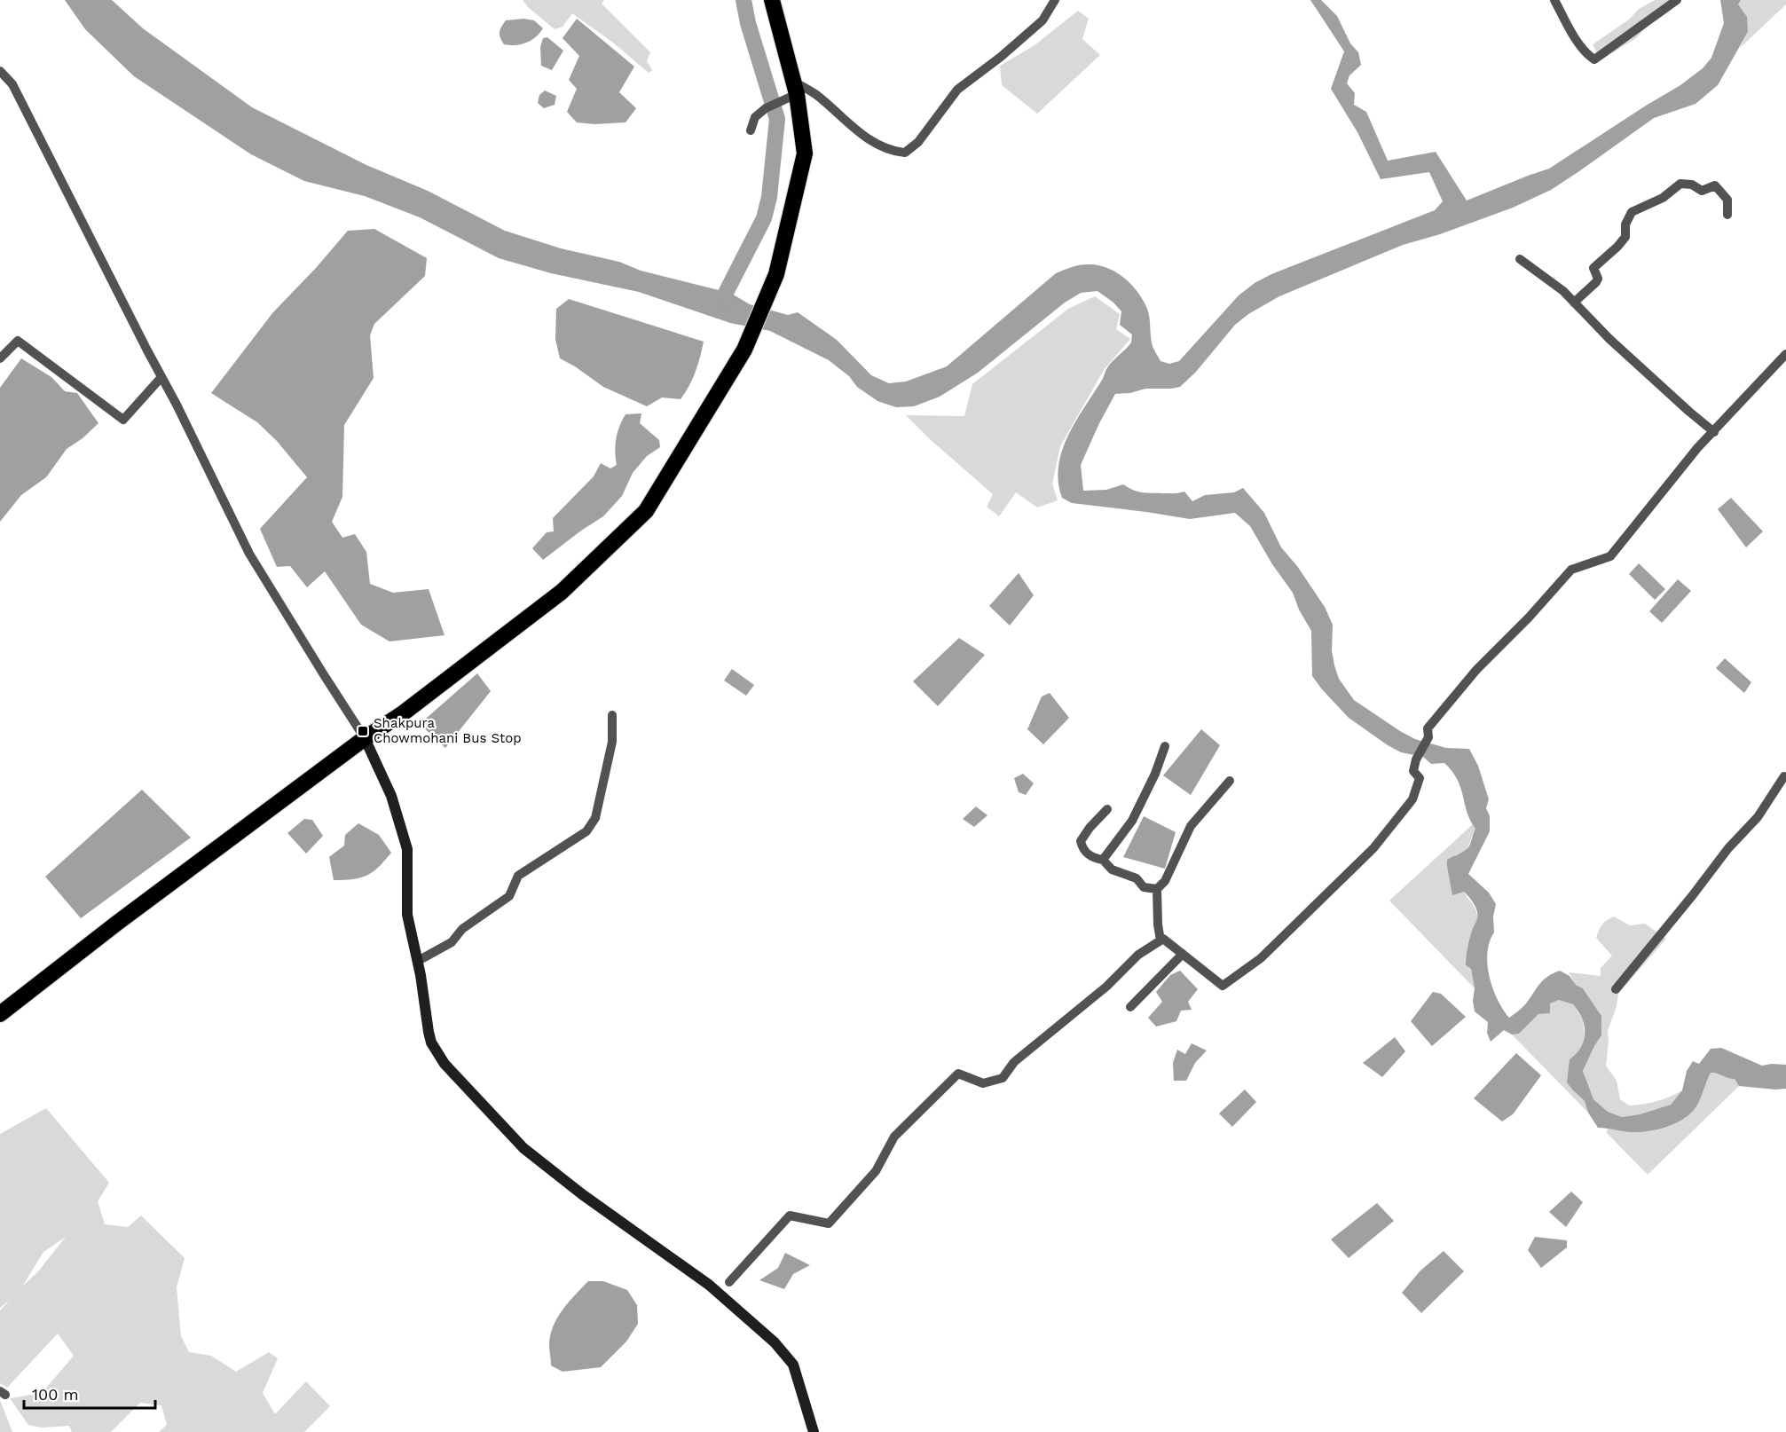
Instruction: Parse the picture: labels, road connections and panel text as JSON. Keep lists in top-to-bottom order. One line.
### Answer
{"places":{"transit":["Shakpura Chowmohani Bus Stop"]},"scale_bar":"100 m"}
